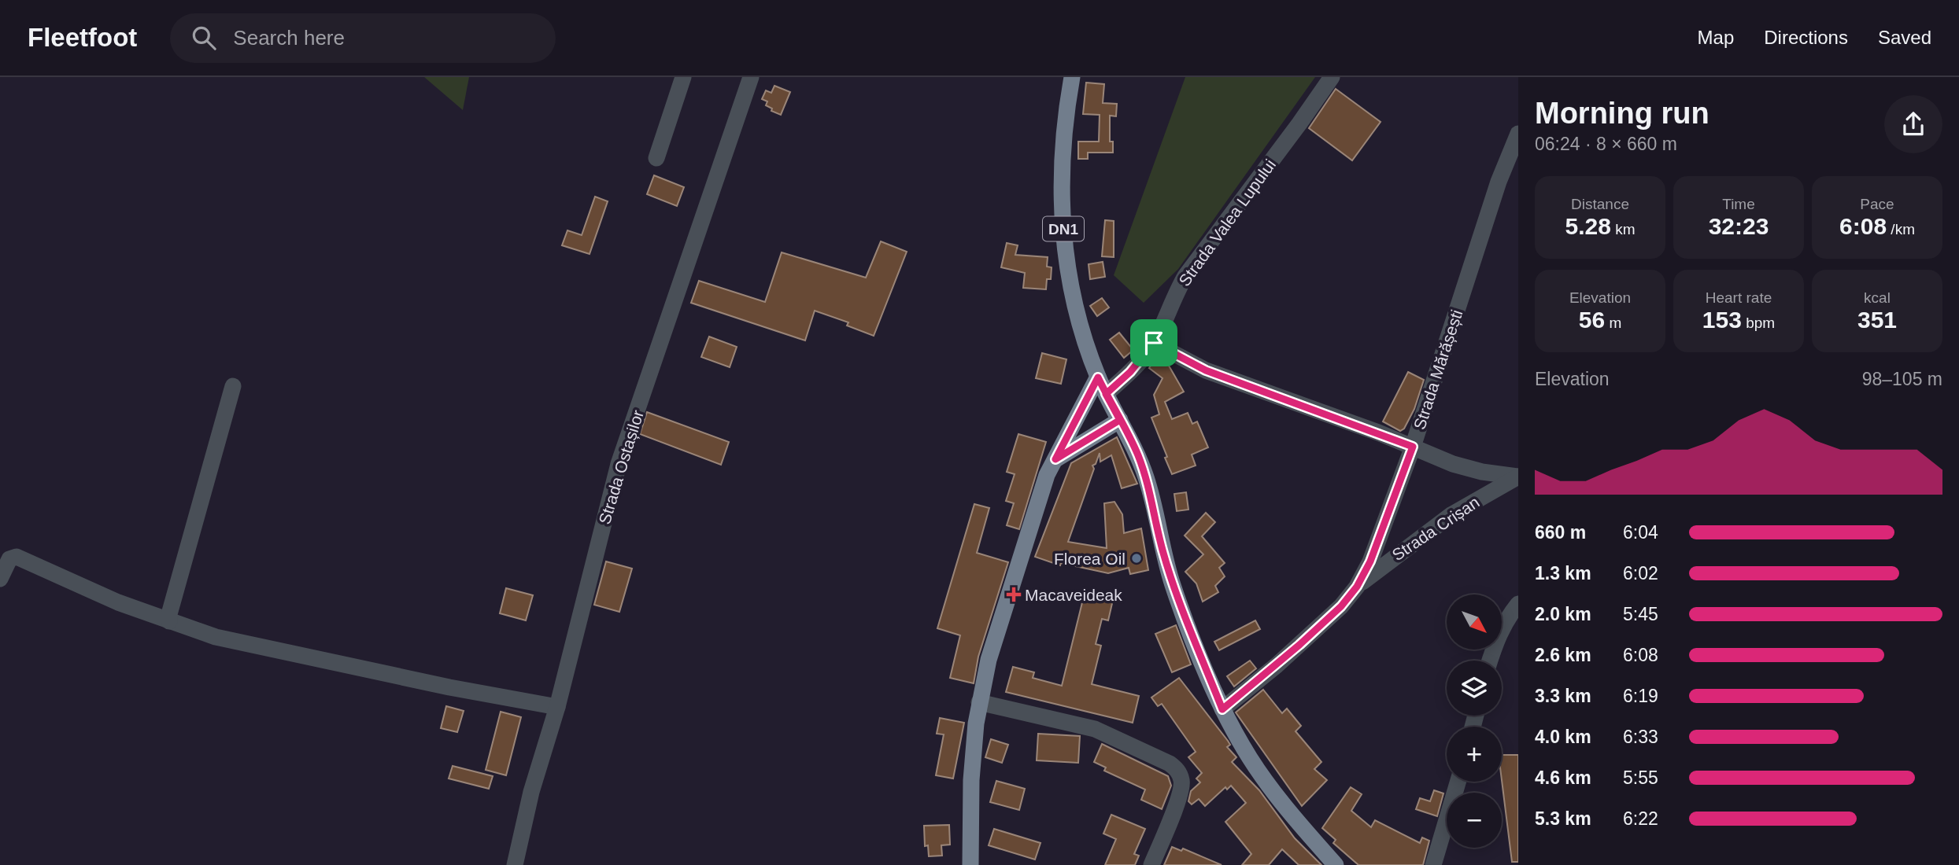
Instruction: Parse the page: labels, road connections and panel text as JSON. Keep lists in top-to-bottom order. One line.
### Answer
{"streets":{"main road":["DN1"],"street":["Strada Valea Lupului","Strada Mărășești","Strada Ostașilor","Strada Crișan"]},"crossings":[["Strada Valea Lupului","DN1"],["Strada Valea Lupului","Strada Crișan"],["DN1","Strada Mărășești"],["Strada Mărășești","Strada Crișan"]],"places":{"other":["Florea Oil"],"health":["Macaveideak"]},"north":"bottom right","page":{"header":"Fleetfoot","search":"Search here","nav":["Map","Directions","Saved"],"heading":["Morning run","06:24 · 8 × 660 m"],"stats":[["Distance","5.28 km"],["Time","32:23"],["Pace","6:08 /km"],["Elevation","56 m"],["Heart rate","153 bpm"],["kcal","351"]],"chart":["Elevation","98–105 m"],"list":[{"name":"660 m","note":"6:04"},{"name":"1.3 km","note":"6:02"},{"name":"2.0 km","note":"5:45"},{"name":"2.6 km","note":"6:08"},{"name":"3.3 km","note":"6:19"},{"name":"4.0 km","note":"6:33"},{"name":"4.6 km","note":"5:55"},{"name":"5.3 km","note":"6:22"}],"map_buttons":["+","−"]}}
